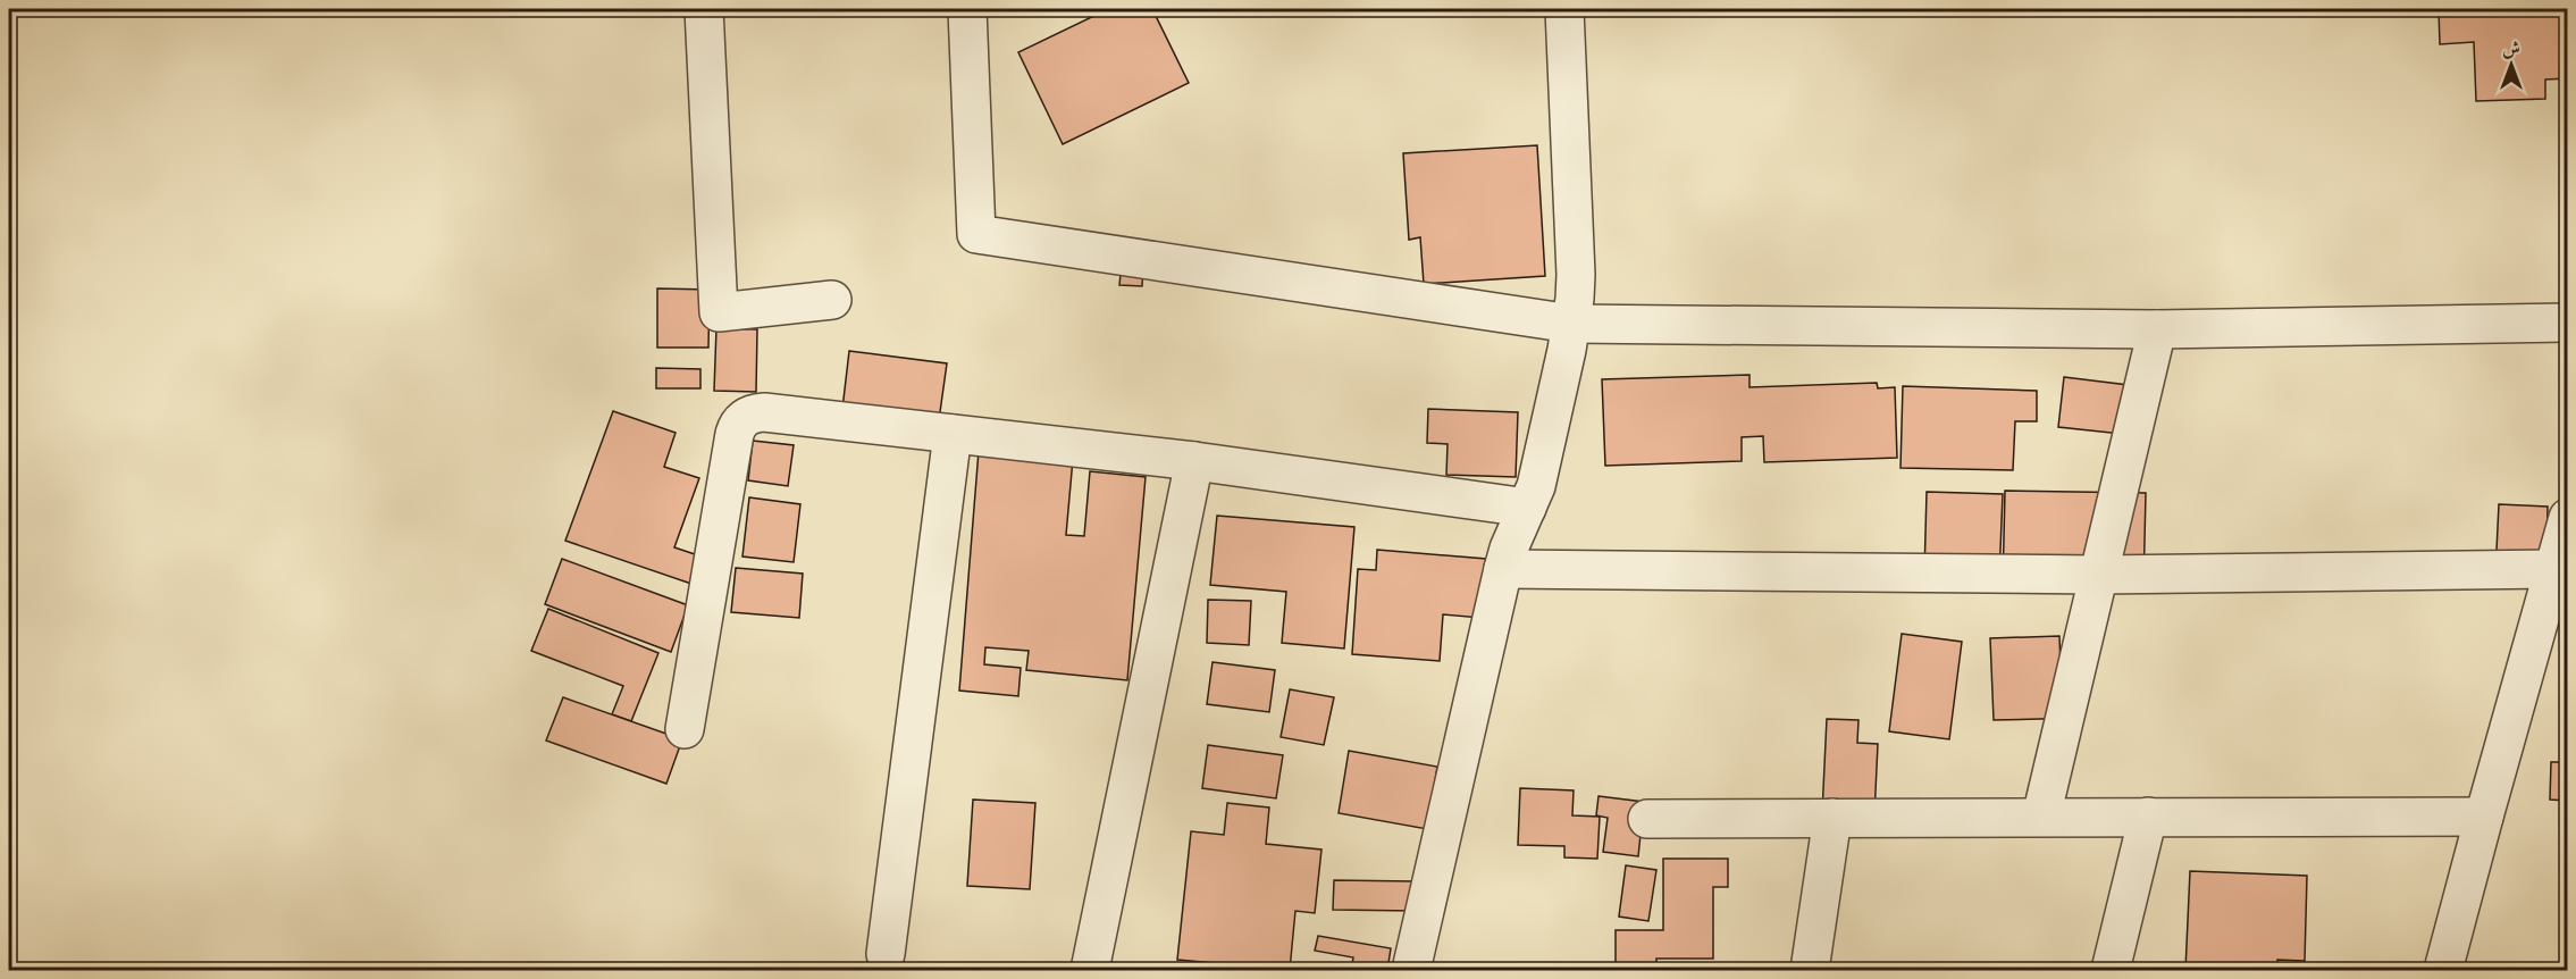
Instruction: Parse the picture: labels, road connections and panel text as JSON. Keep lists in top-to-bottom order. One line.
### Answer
{"north":"top"}
